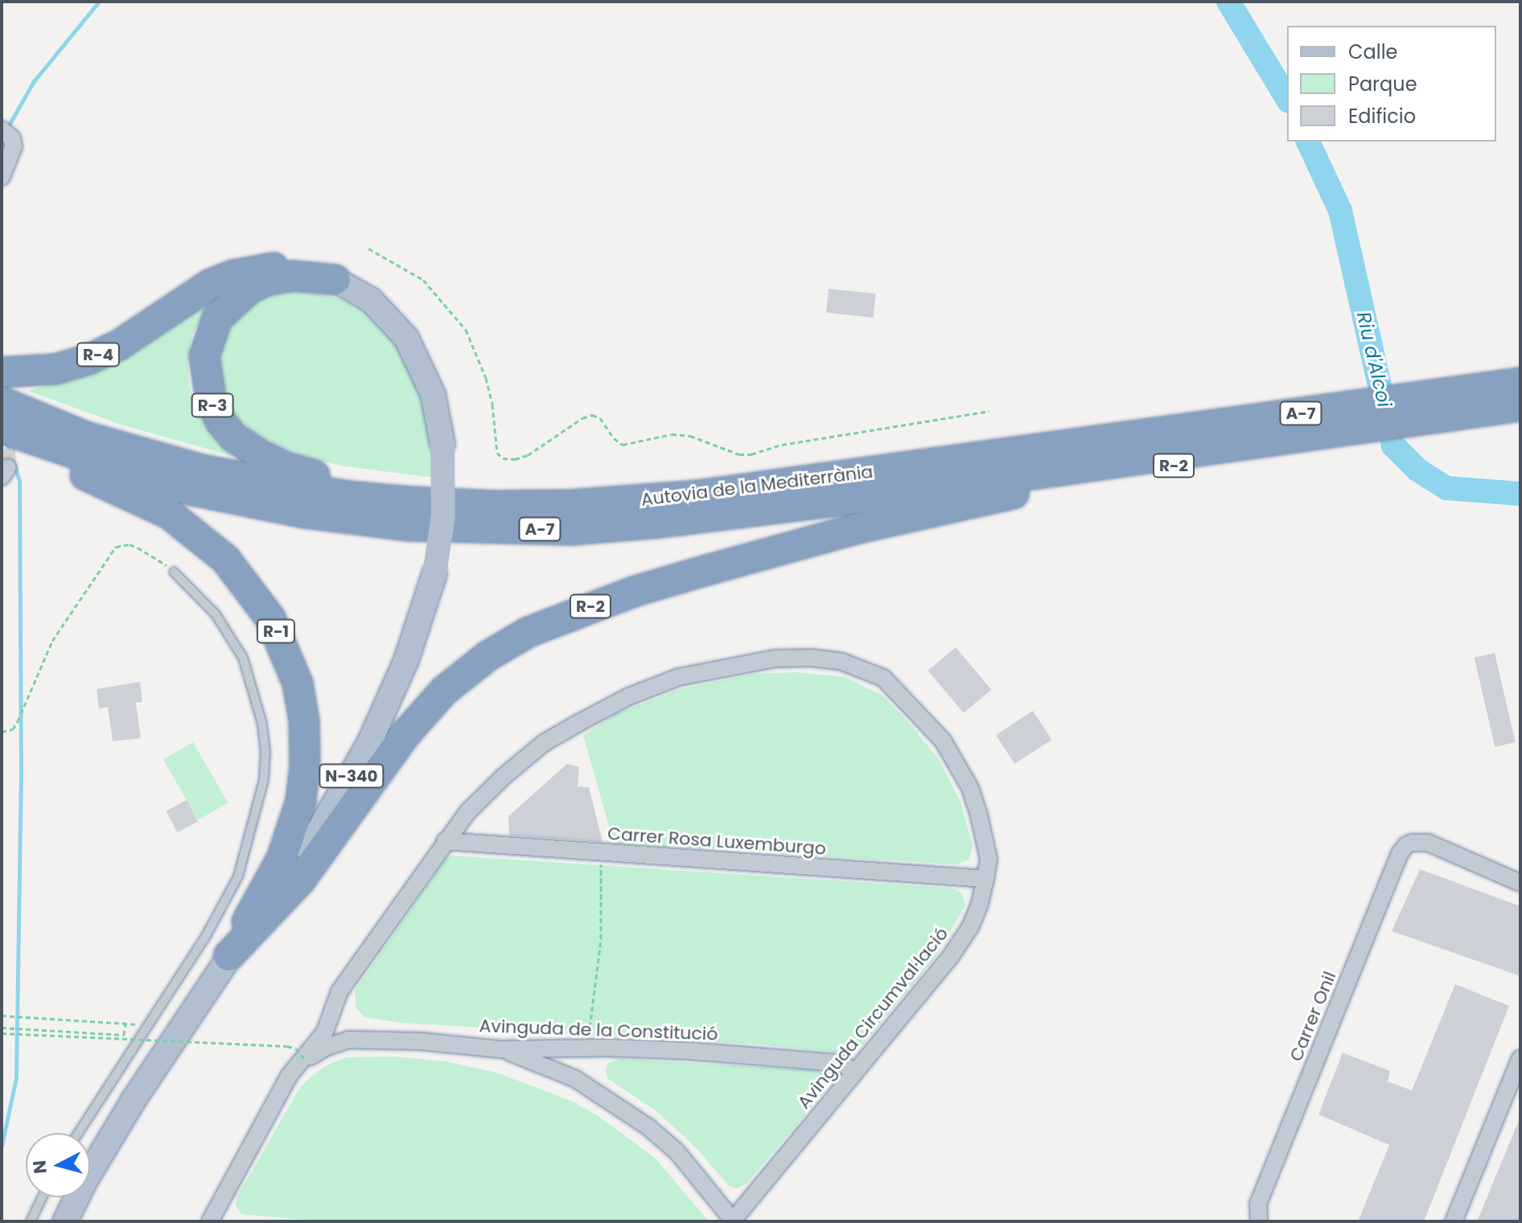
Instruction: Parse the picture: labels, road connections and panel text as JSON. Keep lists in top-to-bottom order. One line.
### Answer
{"streets":{"highway":["R-4","R-3","A-7","R-2","Autovia de la Mediterrània","R-1"],"main road":["N-340"],"street":["Carrer Rosa Luxemburgo","Carrer Onil","Avinguda Circumval·lació","Avinguda de la Constitució"]},"crossings":[["R-4","R-3"],["R-4","N-340"],["R-3","Autovia de la Mediterrània"],["R-3","N-340"],["A-7","R-2"],["R-2","Autovia de la Mediterrània"],["R-2","R-1"],["R-2","N-340"],["Autovia de la Mediterrània","R-1"],["R-1","N-340"],["Carrer Rosa Luxemburgo","Avinguda Circumval·lació"],["Avinguda Circumval·lació","Avinguda de la Constitució"]],"water":["Riu d'Alcoi"],"legend":["Calle","Parque","Edificio"],"north":"left"}
